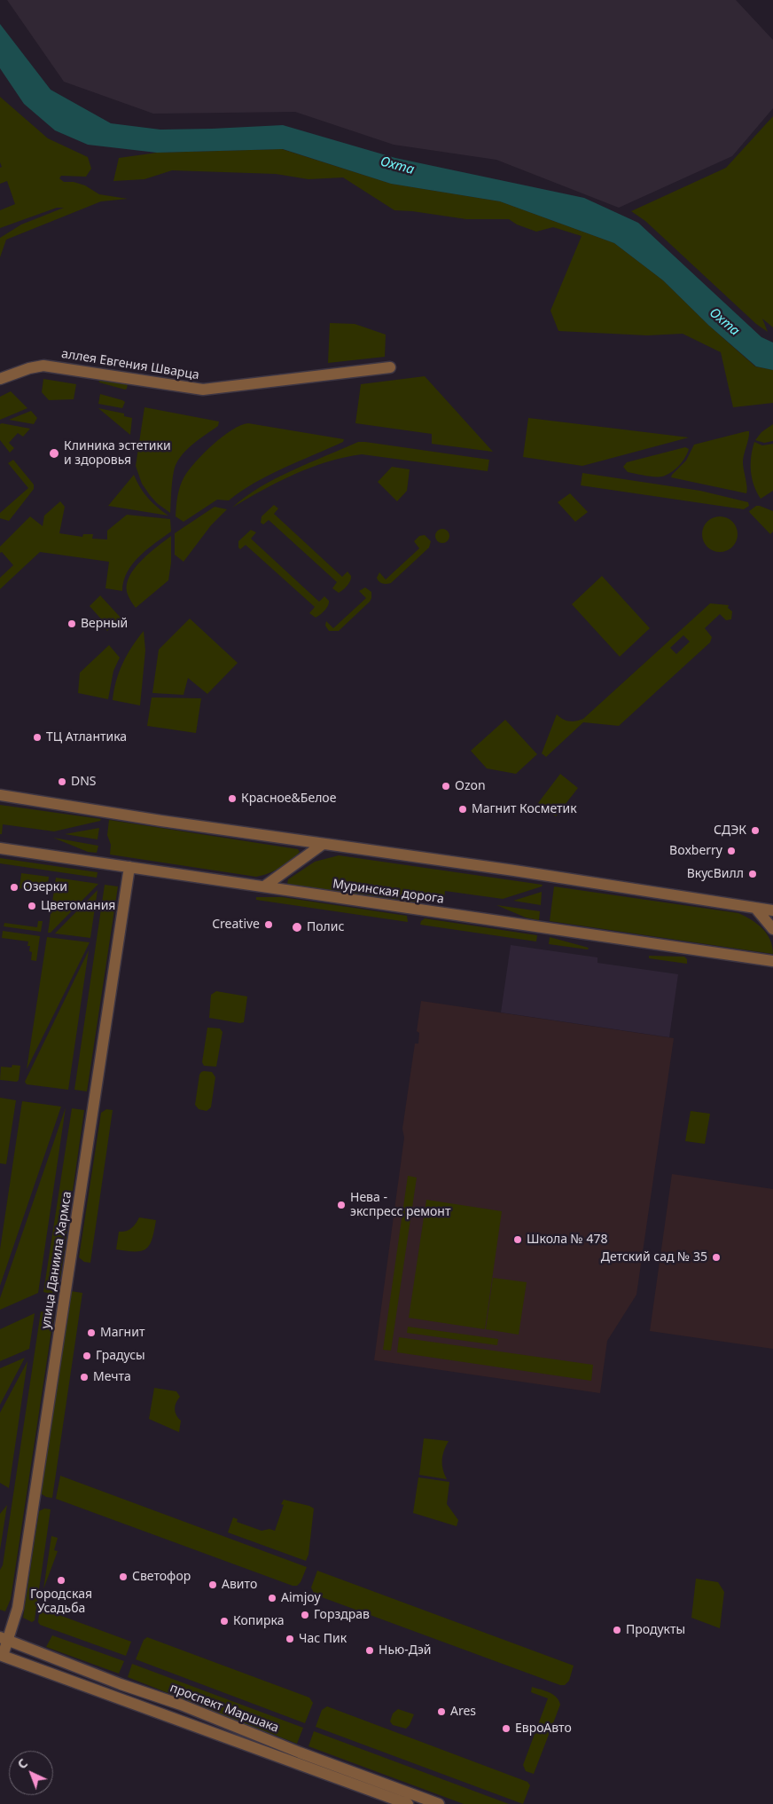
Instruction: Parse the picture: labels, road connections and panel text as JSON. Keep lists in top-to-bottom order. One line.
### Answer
{"streets":{"street":["аллея Евгения Шварца","Муринская дорога","улица Даниила Хармса","проспект Маршака"]},"crossings":[["Муринская дорога","улица Даниила Хармса"],["улица Даниила Хармса","проспект Маршака"]],"water":["Охта"],"places":["Клиника эстетики и здоровья","Верный","ТЦ Атлантика","DNS","Ozon","Красное&Белое","Магнит Косметик","СДЭК","Boxberry","ВкусВилл","Озерки","Цветомания","Creative","Полис","Нева - экспресс ремонт","Школа № 478","Детский сад № 35","Магнит","Градусы","Мечта","Светофор","Городская Усадьба","Авито","Aimjoy","Горздрав","Копирка","Продукты","Час Пик","Нью-Дэй","Ares","ЕвроАвто"],"north":"top left"}
